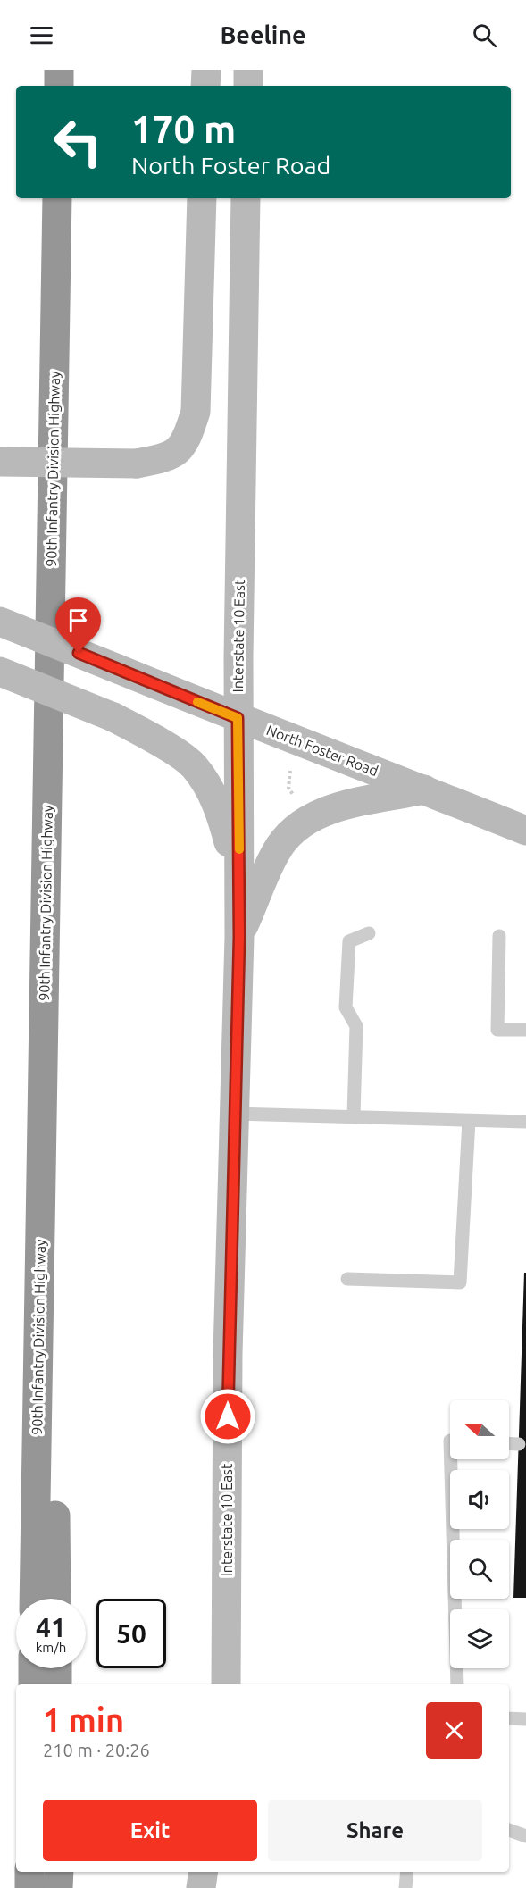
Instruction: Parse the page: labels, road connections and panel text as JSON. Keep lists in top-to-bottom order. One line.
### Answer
{"streets":{"highway":["90th Infantry Division Highway"],"main road":["Interstate 10 East","North Foster Road"]},"crossings":[["Interstate 10 East","North Foster Road"]],"north":"left","page":{"header":"Beeline","turn":["170 m","North Foster Road"],"speed":"41 km/h","limit":"50","heading":["1 min","210 m · 20:26"],"buttons":["Exit","Share"]}}
